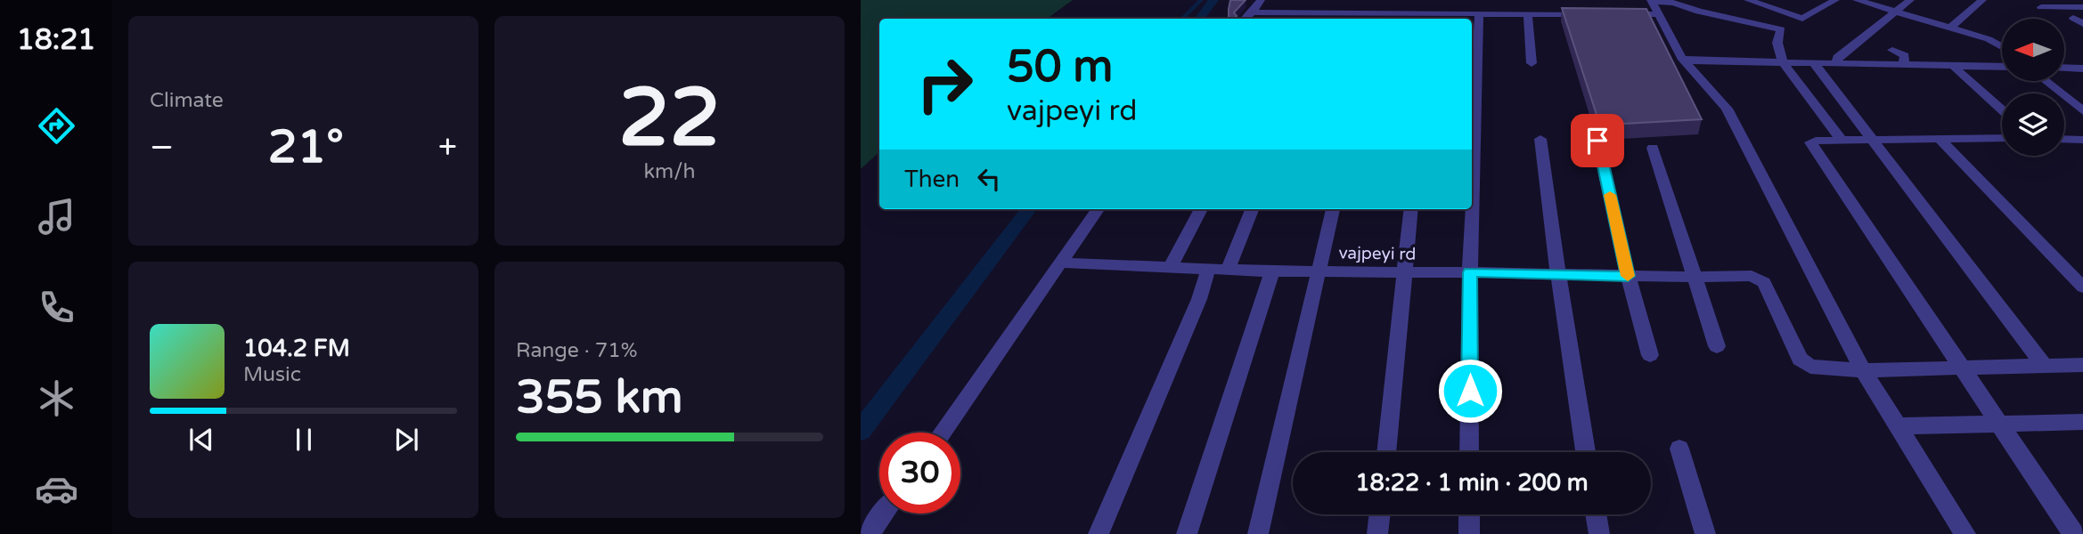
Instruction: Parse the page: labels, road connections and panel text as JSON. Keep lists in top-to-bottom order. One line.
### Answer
{"streets":{"street":["vajpeyi rd"]},"north":"left","page":{"tabs":"18:21","tile":["Climate",["22","km/h"],["Range · 71%","355 km"]],"turn":["50 m","vajpeyi rd"],"heat":["−","21°","+"],"then":"Then","song":["104.2 FM","Music"],"limit":"30","trip":"18:22 · 1 min · 200 m"}}
